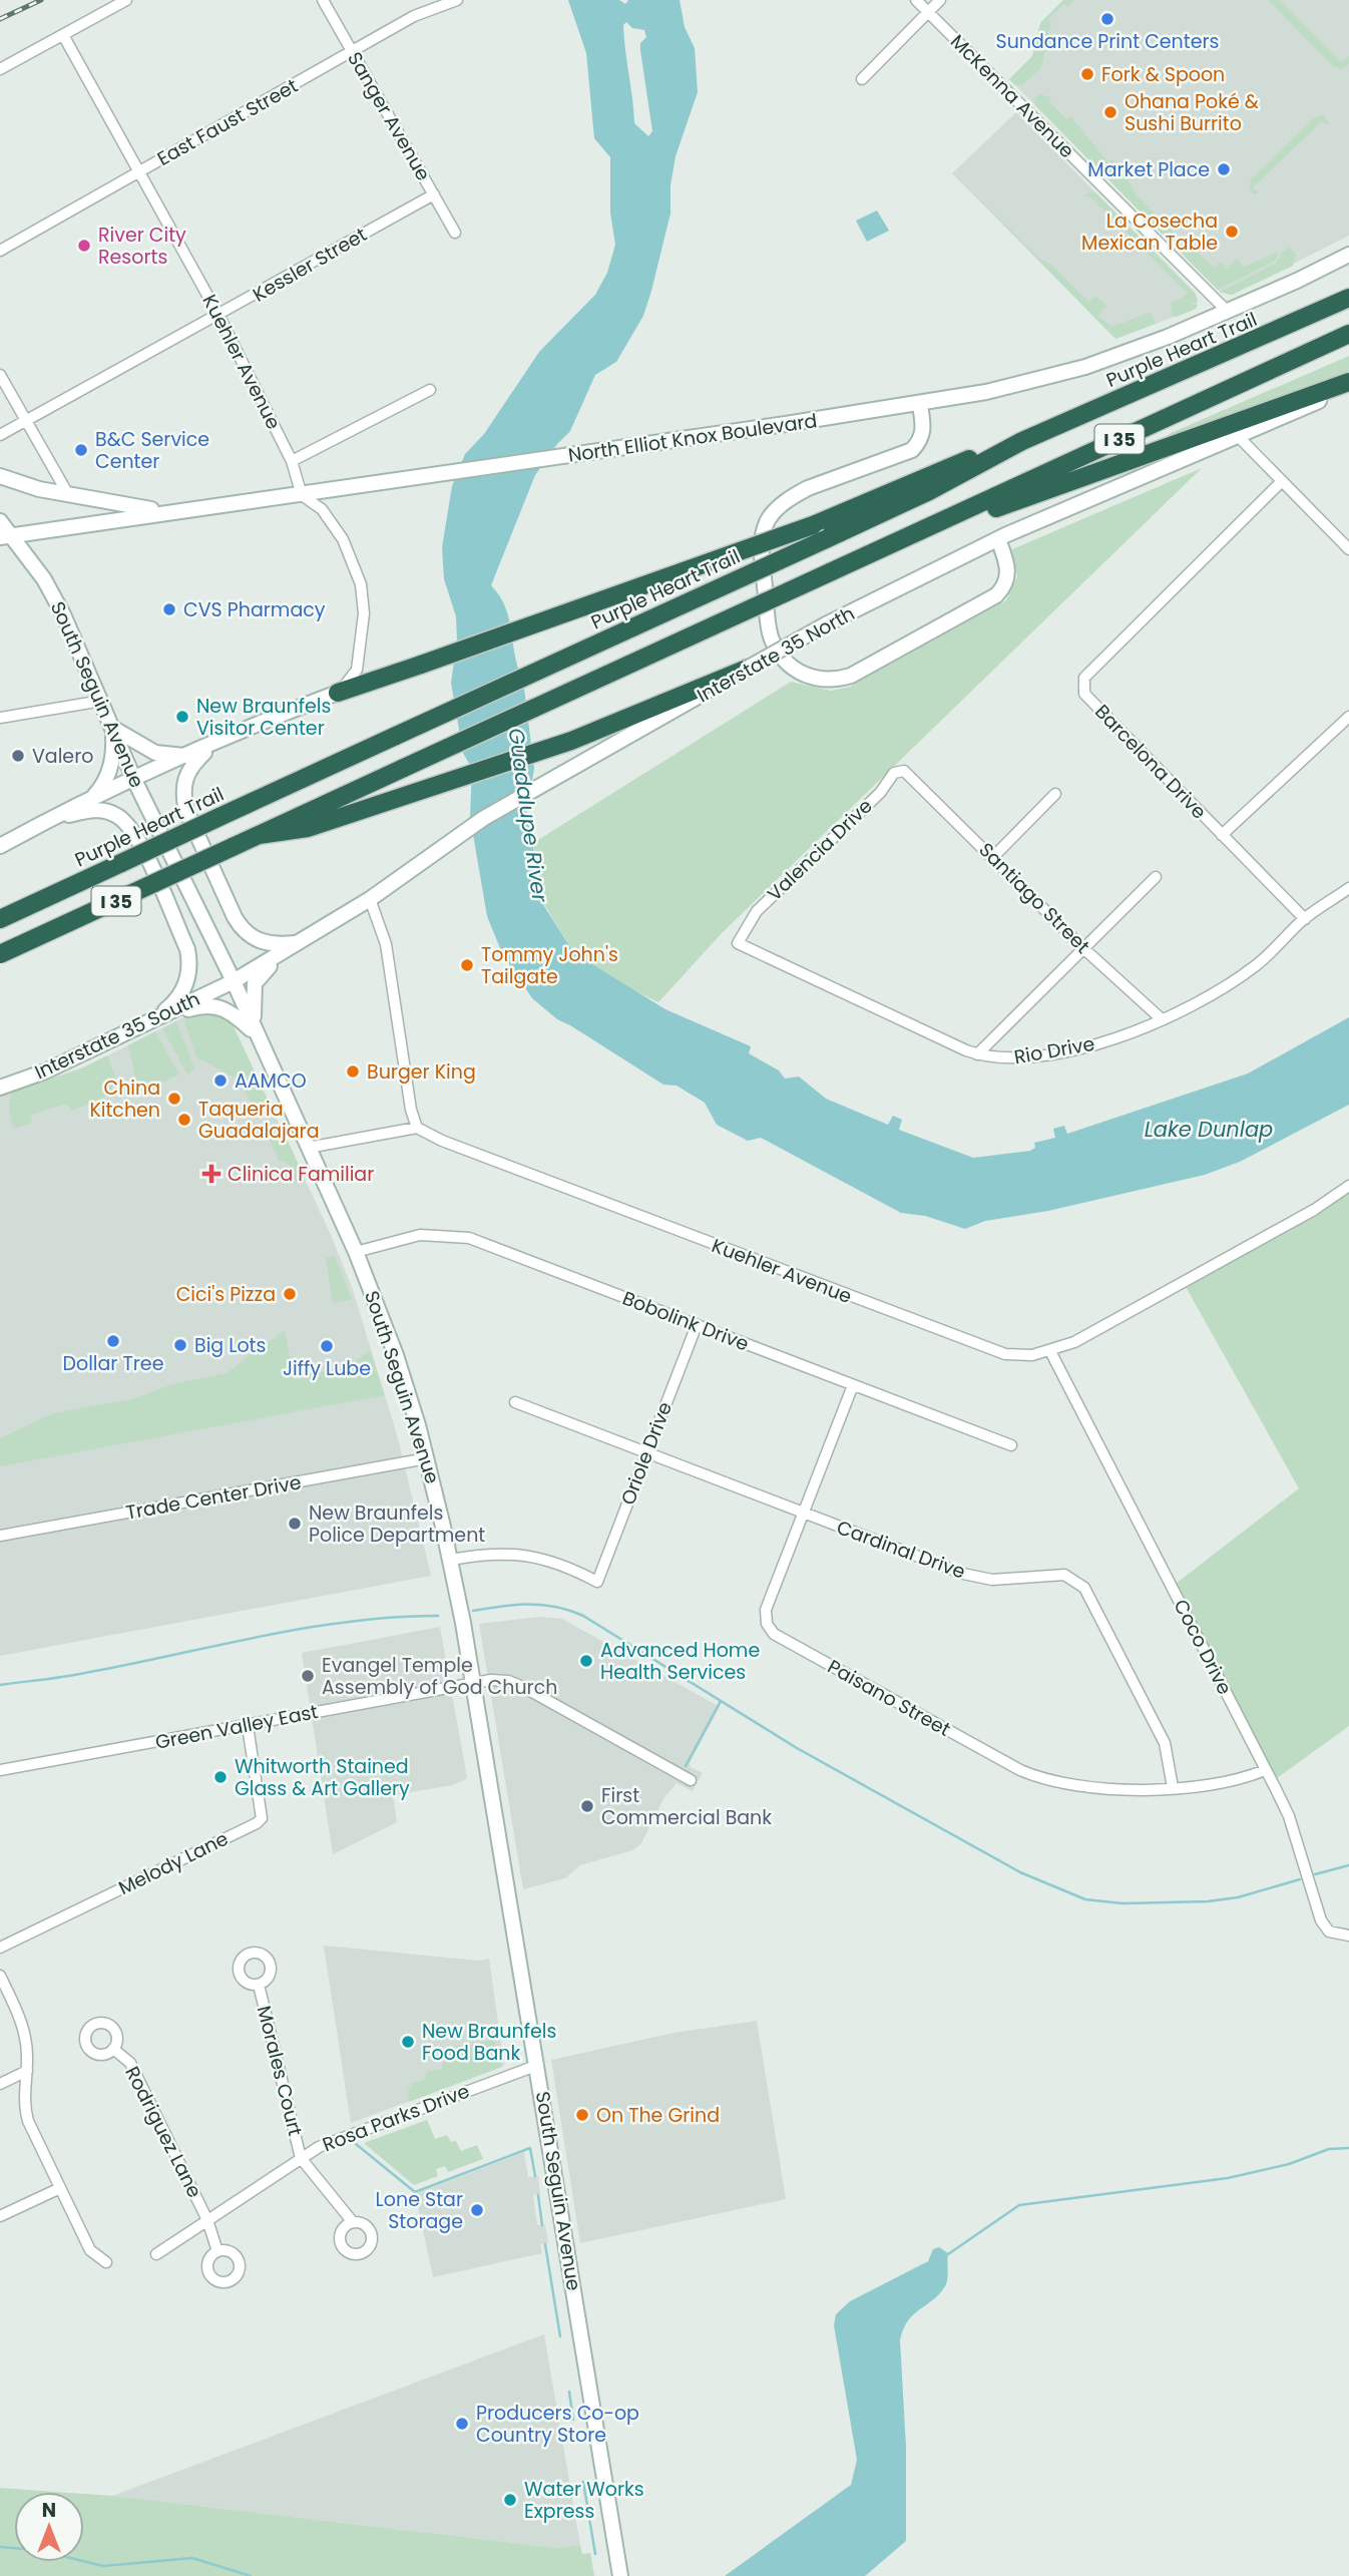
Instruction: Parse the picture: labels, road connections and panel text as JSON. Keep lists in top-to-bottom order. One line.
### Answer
{"streets":{"highway":["Purple Heart Trail","I 35"],"main road":["North Elliot Knox Boulevard","Interstate 35 North","South Seguin Avenue","Interstate 35 South"],"street":["McKenna Avenue","Sanger Avenue","East Faust Street","Kessler Street","Kuehler Avenue","Barcelona Drive","Valencia Drive","Santiago Street","Rio Drive","Bobolink Drive","Oriole Drive","Trade Center Drive","Cardinal Drive","Coco Drive","Paisano Street","Green Valley East","Melody Lane","Morales Court","Rosa Parks Drive","Rodriguez Lane"]},"crossings":[["McKenna Avenue","North Elliot Knox Boulevard"],["Sanger Avenue","East Faust Street"],["Sanger Avenue","Kessler Street"],["East Faust Street","Kuehler Avenue"],["Kessler Street","Kuehler Avenue"],["Kuehler Avenue","North Elliot Knox Boulevard"],["Kuehler Avenue","Coco Drive"],["North Elliot Knox Boulevard","South Seguin Avenue"],["Interstate 35 North","South Seguin Avenue"],["Interstate 35 North","Interstate 35 South"],["South Seguin Avenue","Interstate 35 South"],["South Seguin Avenue","Bobolink Drive"],["South Seguin Avenue","Oriole Drive"],["South Seguin Avenue","Trade Center Drive"],["South Seguin Avenue","Green Valley East"],["South Seguin Avenue","Rosa Parks Drive"],["Barcelona Drive","Rio Drive"],["Valencia Drive","Santiago Street"],["Valencia Drive","Rio Drive"],["Santiago Street","Rio Drive"],["Bobolink Drive","Oriole Drive"],["Bobolink Drive","Paisano Street"],["Oriole Drive","Cardinal Drive"],["Cardinal Drive","Paisano Street"],["Coco Drive","Paisano Street"],["Green Valley East","Melody Lane"],["Morales Court","Rosa Parks Drive"],["Rosa Parks Drive","Rodriguez Lane"]],"water":["Guadalupe River","Lake Dunlap"],"places":{"other":["Sundance Print Centers","Fork & Spoon","Ohana Poké & Sushi Burrito","Market Place","La Cosecha Mexican Table","River City Resorts","B&C Service Center","CVS Pharmacy","New Braunfels Visitor Center","Valero","Tommy John's Tailgate","Burger King","AAMCO","China Kitchen","Taqueria Guadalajara","Cici's Pizza","Dollar Tree","Big Lots","Jiffy Lube","New Braunfels Police Department","Advanced Home Health Services","Evangel Temple Assembly of God Church","Whitworth Stained Glass & Art Gallery","First Commercial Bank","New Braunfels Food Bank","On The Grind","Lone Star Storage","Producers Co-op Country Store","Water Works Express"],"health":["Clinica Familiar"]},"north":"top"}
